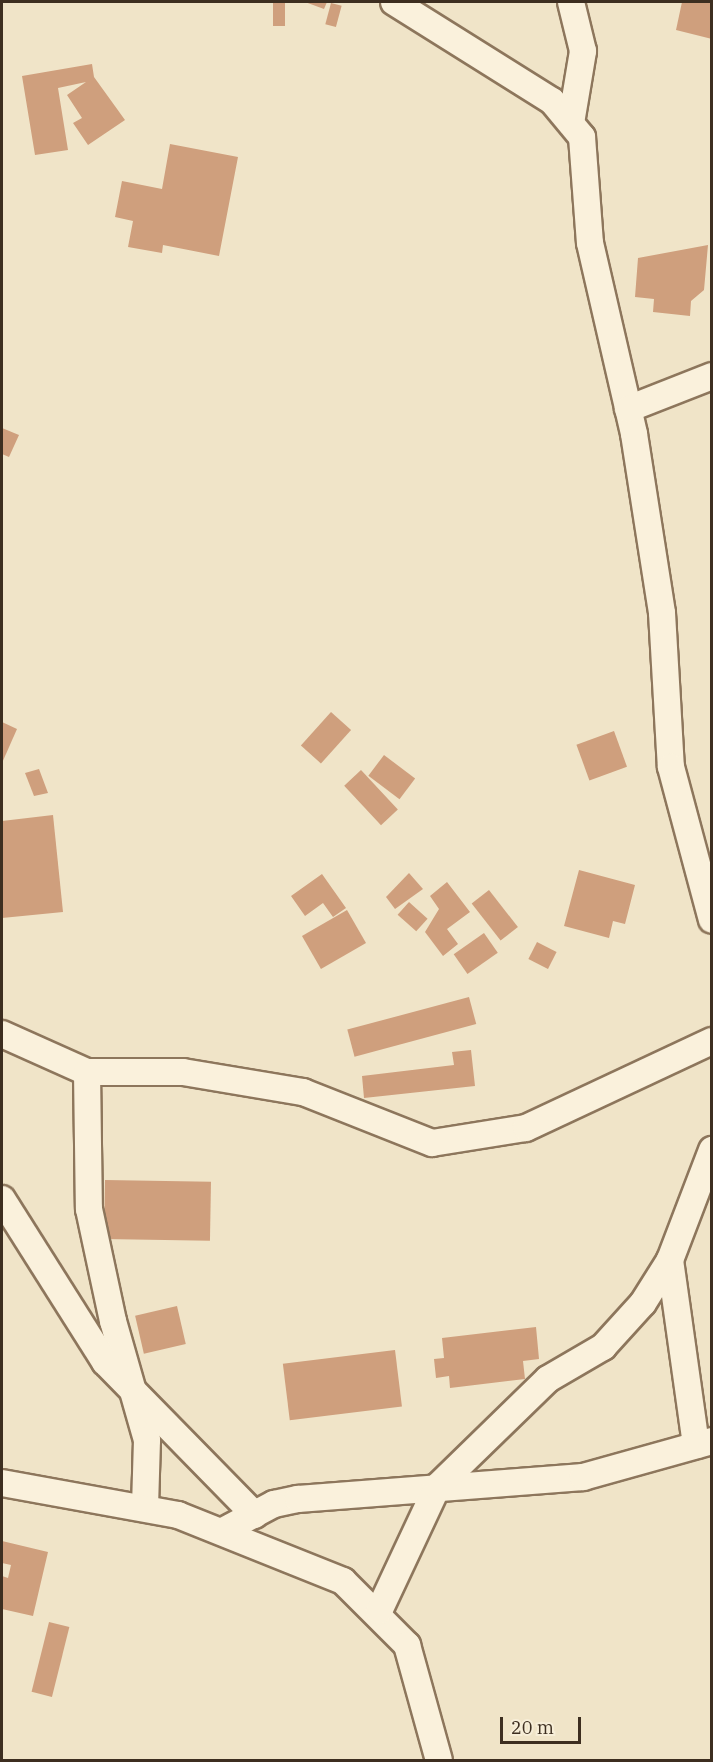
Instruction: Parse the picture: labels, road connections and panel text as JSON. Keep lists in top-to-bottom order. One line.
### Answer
{"scale_bar":"20 m"}
